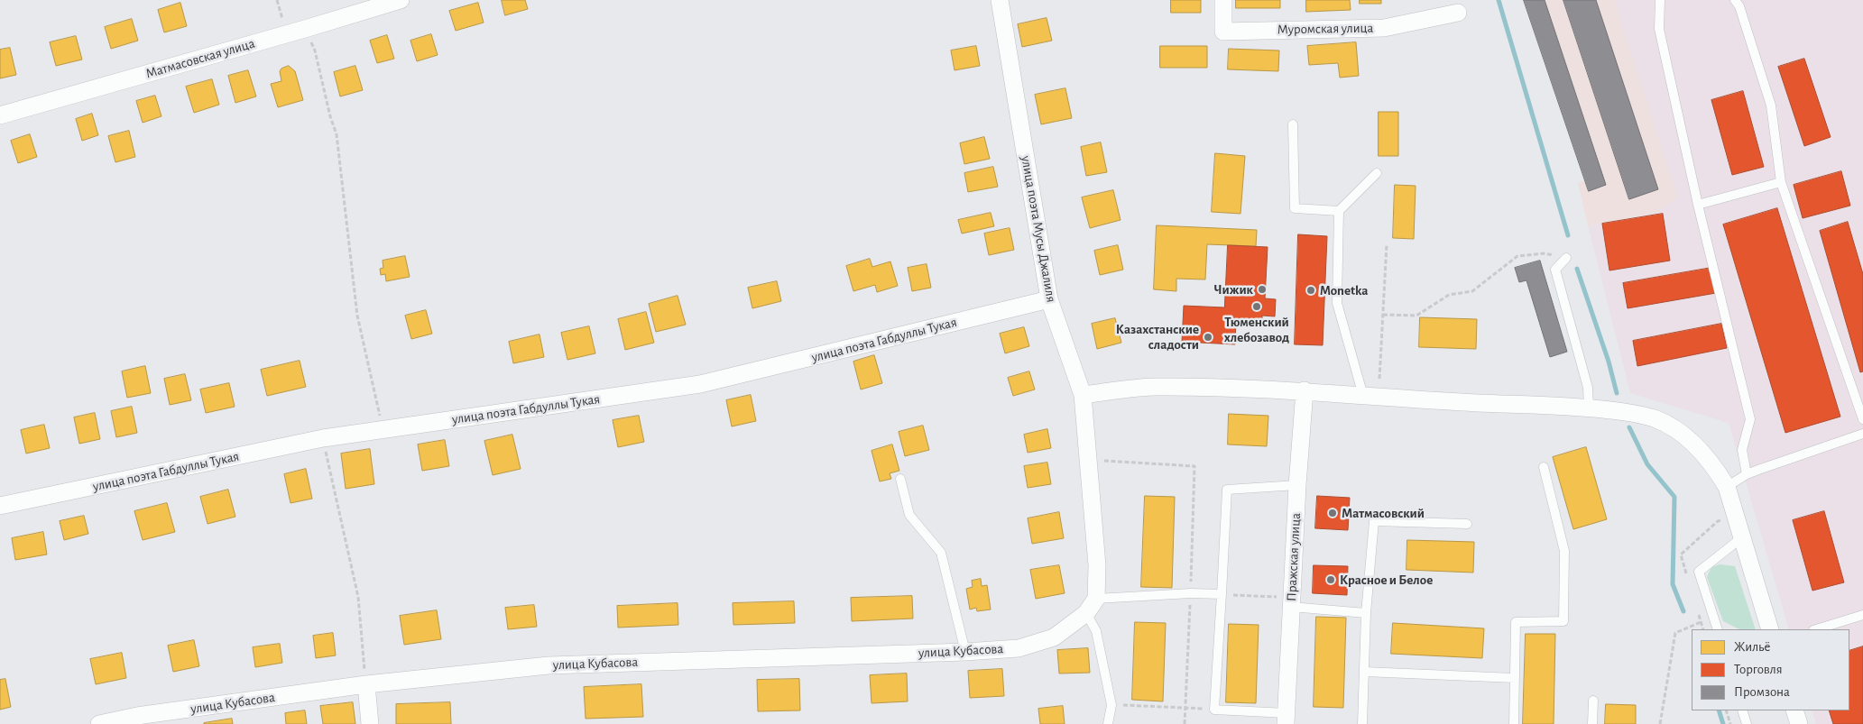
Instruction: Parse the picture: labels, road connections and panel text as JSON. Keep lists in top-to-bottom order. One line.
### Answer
{"streets":{"street":["Муромская улица","Матмасовская улица","улица поэта Мусы Джалиля","улица поэта Габдуллы Тукая","Пражская улица","улица Кубасова"]},"crossings":[["улица поэта Мусы Джалиля","улица поэта Габдуллы Тукая"]],"places":["Чижик","Monetka","Тюменский хлебозавод","Казахстанские сладости","Матмасовский","Красное и Белое"],"legend":["Жильё","Торговля","Промзона"]}
